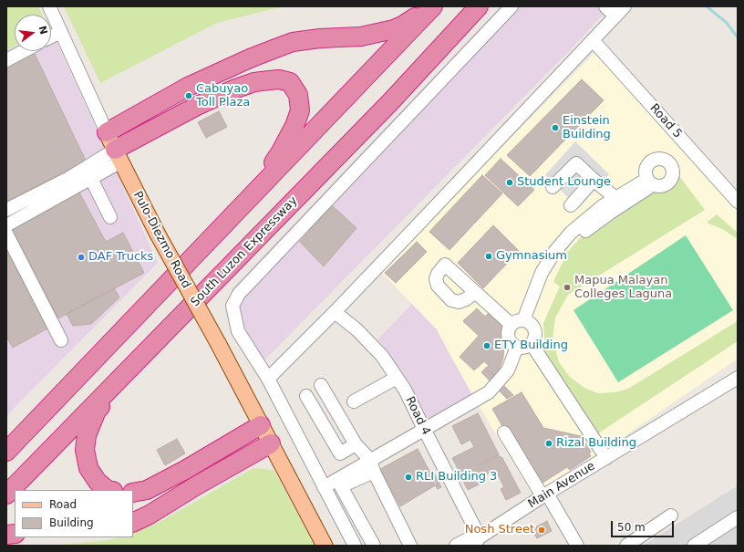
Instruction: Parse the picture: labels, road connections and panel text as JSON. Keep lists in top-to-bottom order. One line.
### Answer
{"streets":{"highway":["South Luzon Expressway"],"main road":["Pulo-Diezmo Road"],"street":["Road 5","Road 4","Main Avenue"]},"crossings":[["Road 4","Main Avenue"]],"places":["Cabuyao Toll Plaza","Einstein Building","Student Lounge","Gymnasium","DAF Trucks","Mapua Malayan Colleges Laguna","ETY Building","Rizal Building","RLI Building 3","Nosh Street"],"legend":["Road","Building"],"scale_bar":"50 m","north":"right"}
